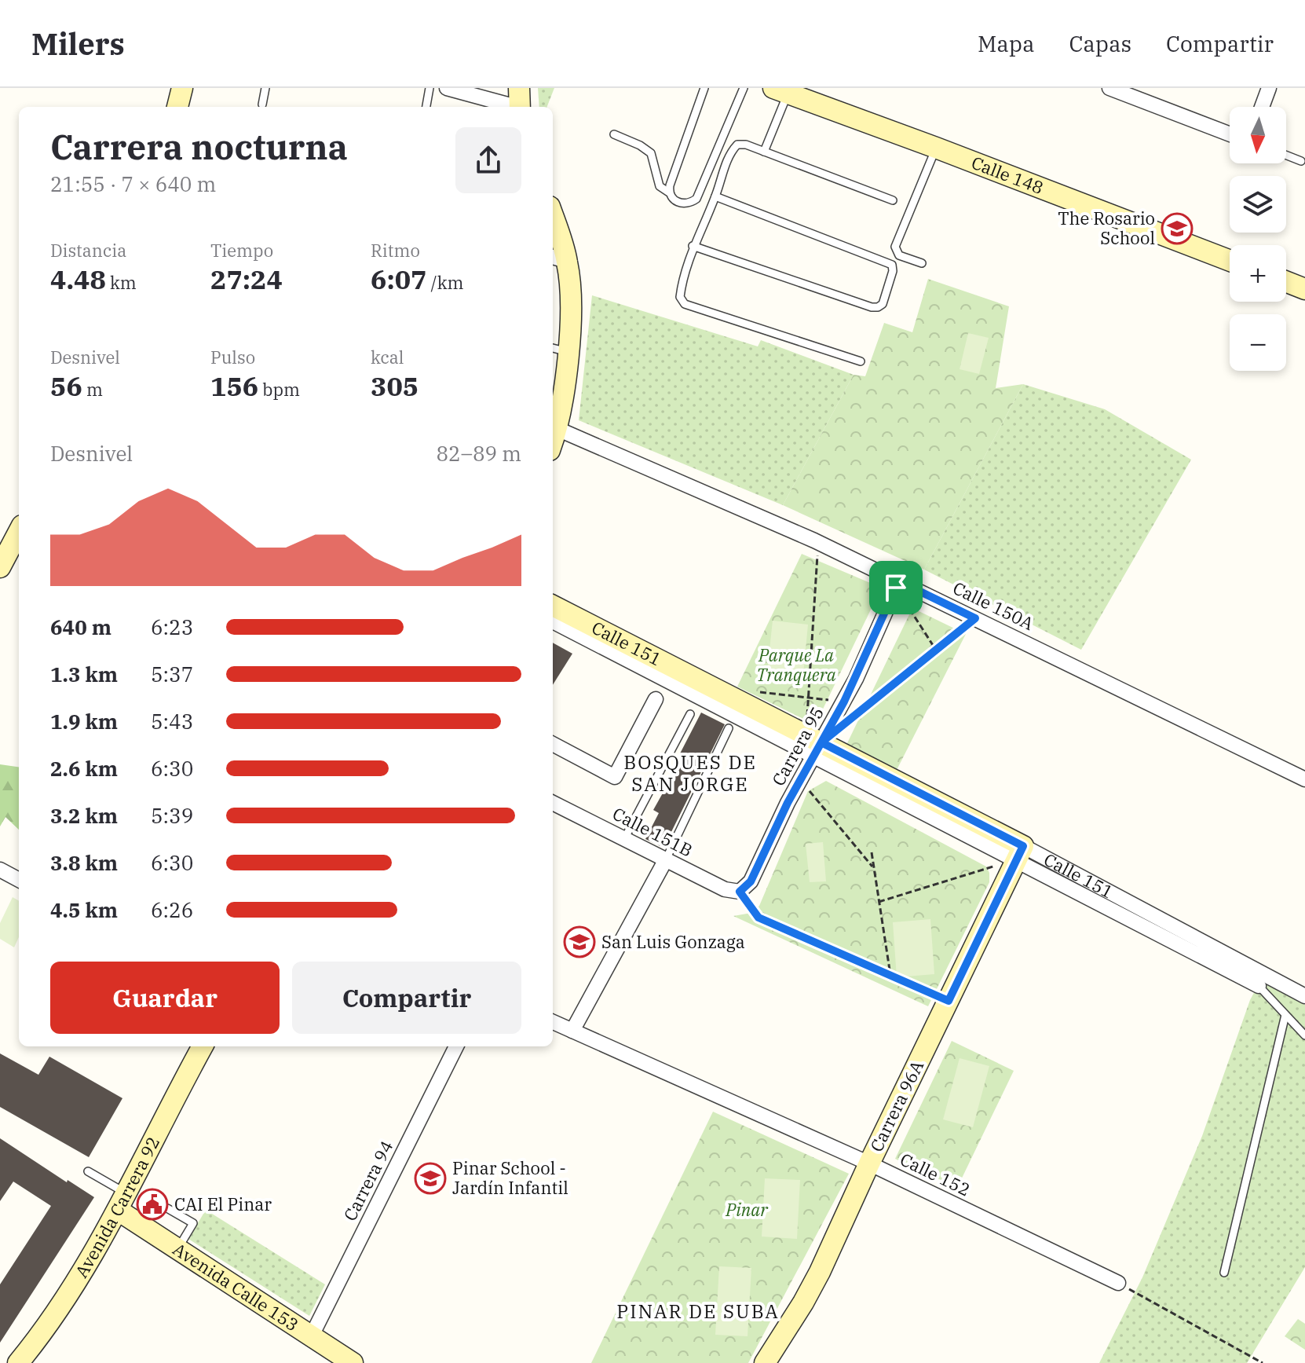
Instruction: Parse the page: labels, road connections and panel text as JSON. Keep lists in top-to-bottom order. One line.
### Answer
{"streets":{"street":["Calle 148","Calle 150A","Calle 151","Carrera 95","Calle 151B","Carrera 96A","Calle 152","Carrera 94","Avenida Carrera 92","Avenida Calle 153"]},"crossings":[["Calle 150A","Carrera 95"],["Calle 151","Carrera 95"],["Calle 151","Carrera 96A"],["Carrera 95","Calle 151B"],["Carrera 96A","Calle 152"],["Carrera 94","Avenida Calle 153"],["Avenida Carrera 92","Avenida Calle 153"]],"districts":["BOSQUES DE SAN JORGE","PINAR DE SUBA"],"parks":["Parque La Tranquera","Pinar"],"places":{"school or university":["The Rosario School","San Luis Gonzaga","Pinar School - Jardín Infantil"],"public building":["CAI El Pinar"]},"north":"bottom","page":{"header":"Milers","nav":["Mapa","Capas","Compartir"],"map_buttons":["+","−"],"heading":["Carrera nocturna","21:55 · 7 × 640 m"],"stats":[["Distancia","4.48 km"],["Tiempo","27:24"],["Ritmo","6:07 /km"],["Desnivel","56 m"],["Pulso","156 bpm"],["kcal","305"]],"chart":["Desnivel","82–89 m"],"list":[{"name":"640 m","note":"6:23"},{"name":"1.3 km","note":"5:37"},{"name":"1.9 km","note":"5:43"},{"name":"2.6 km","note":"6:30"},{"name":"3.2 km","note":"5:39"},{"name":"3.8 km","note":"6:30"},{"name":"4.5 km","note":"6:26"}],"buttons":["Guardar","Compartir"]}}
